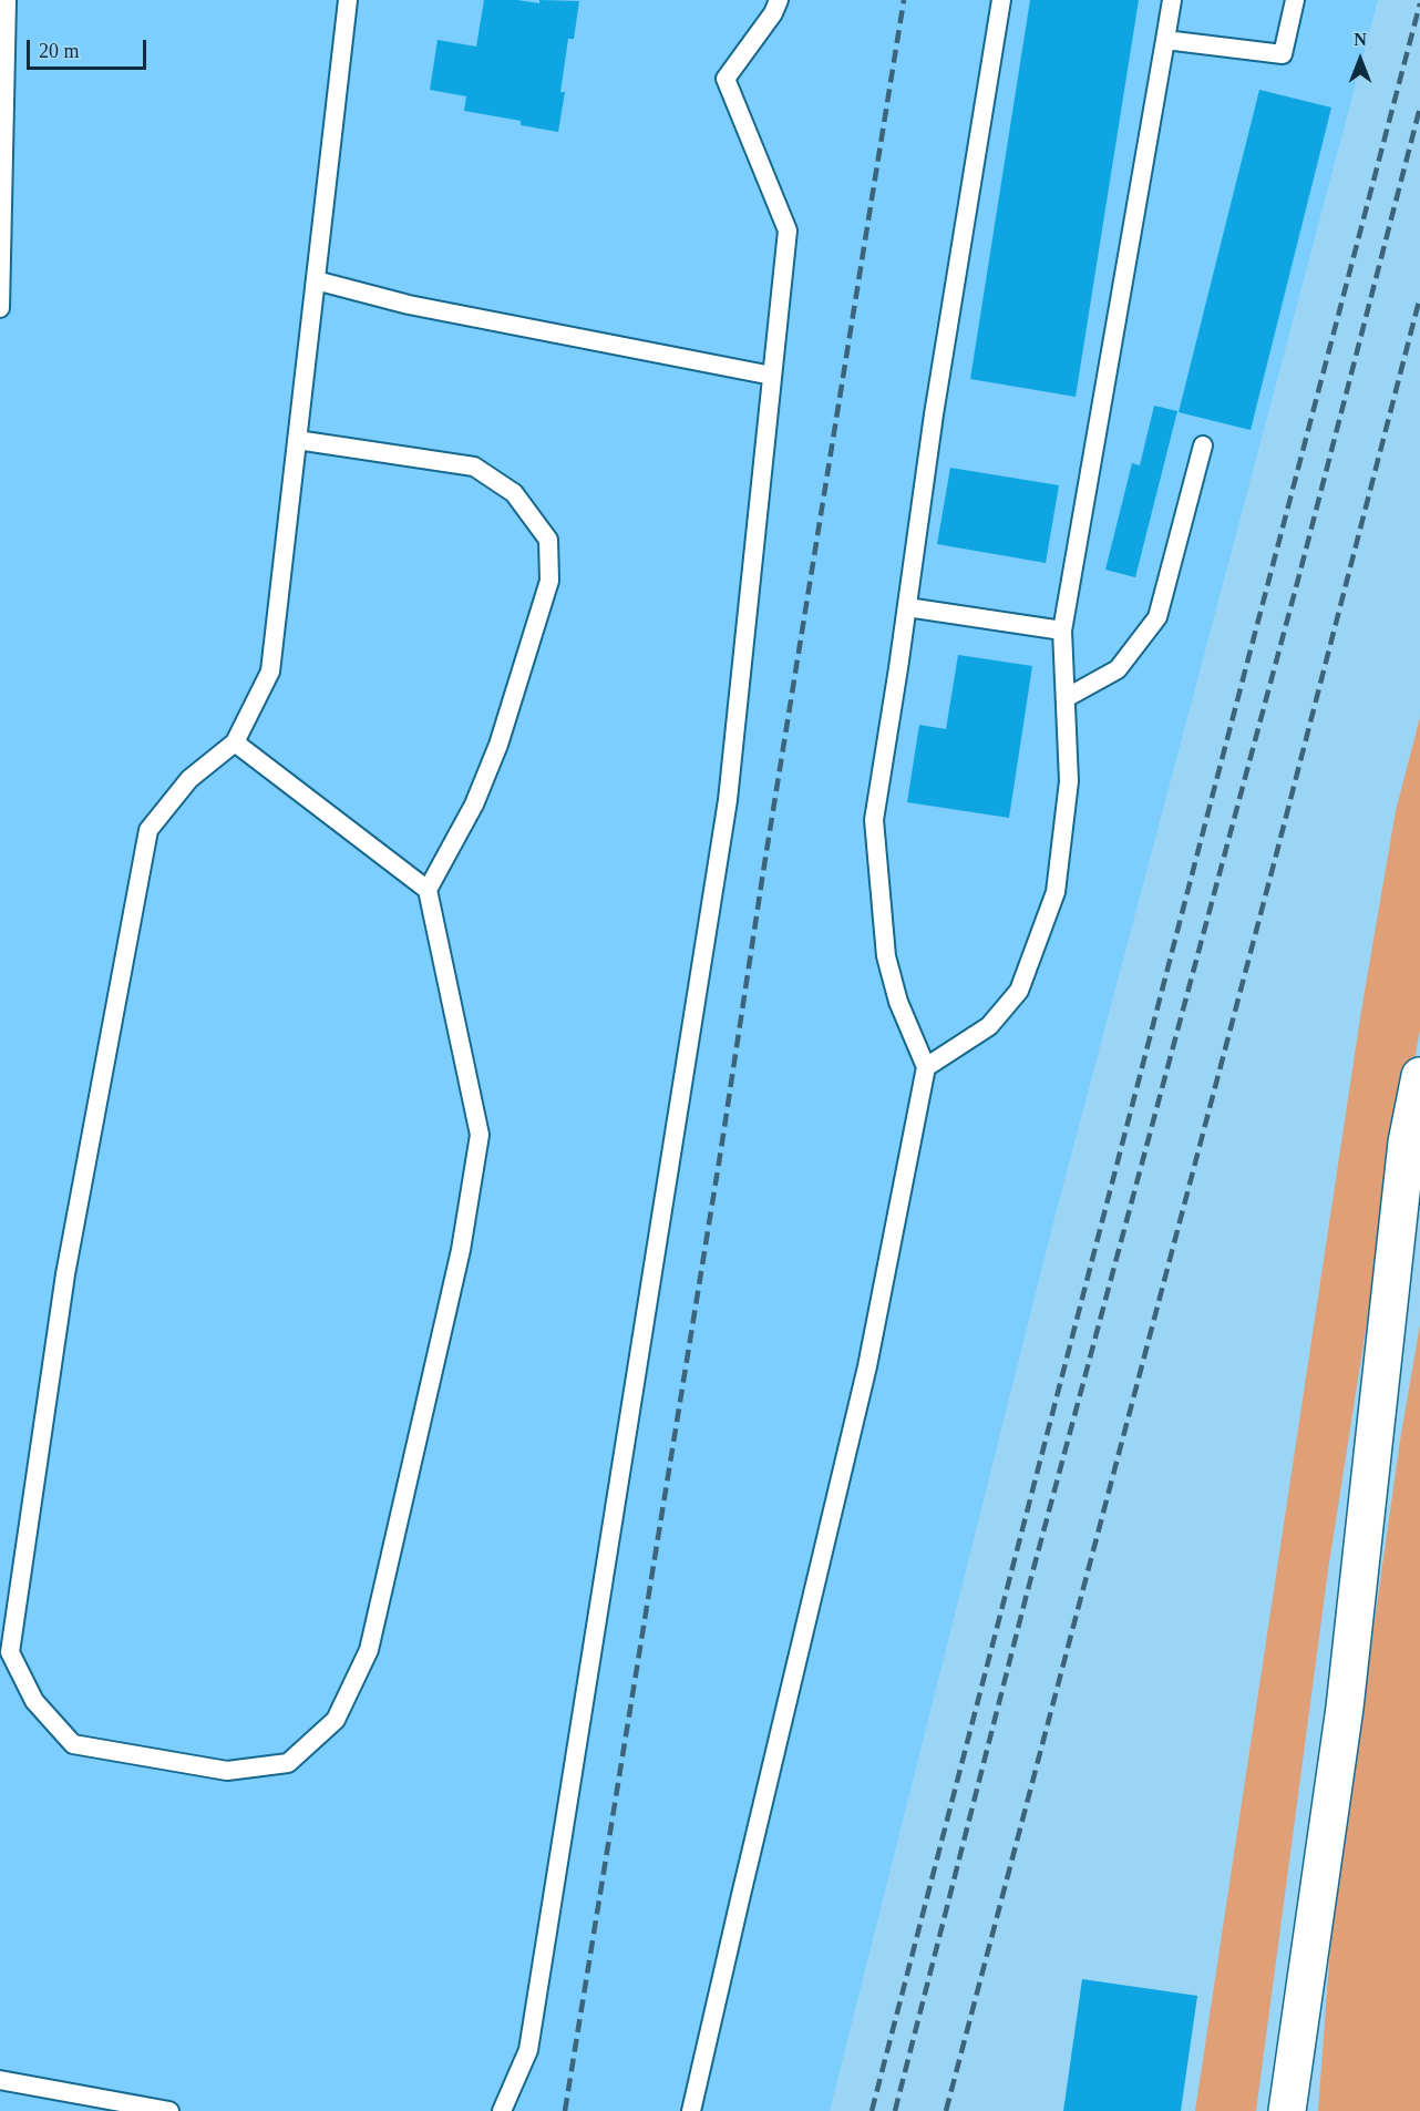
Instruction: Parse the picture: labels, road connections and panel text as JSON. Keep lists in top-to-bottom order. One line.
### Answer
{"scale_bar":"20 m","north":"top"}
